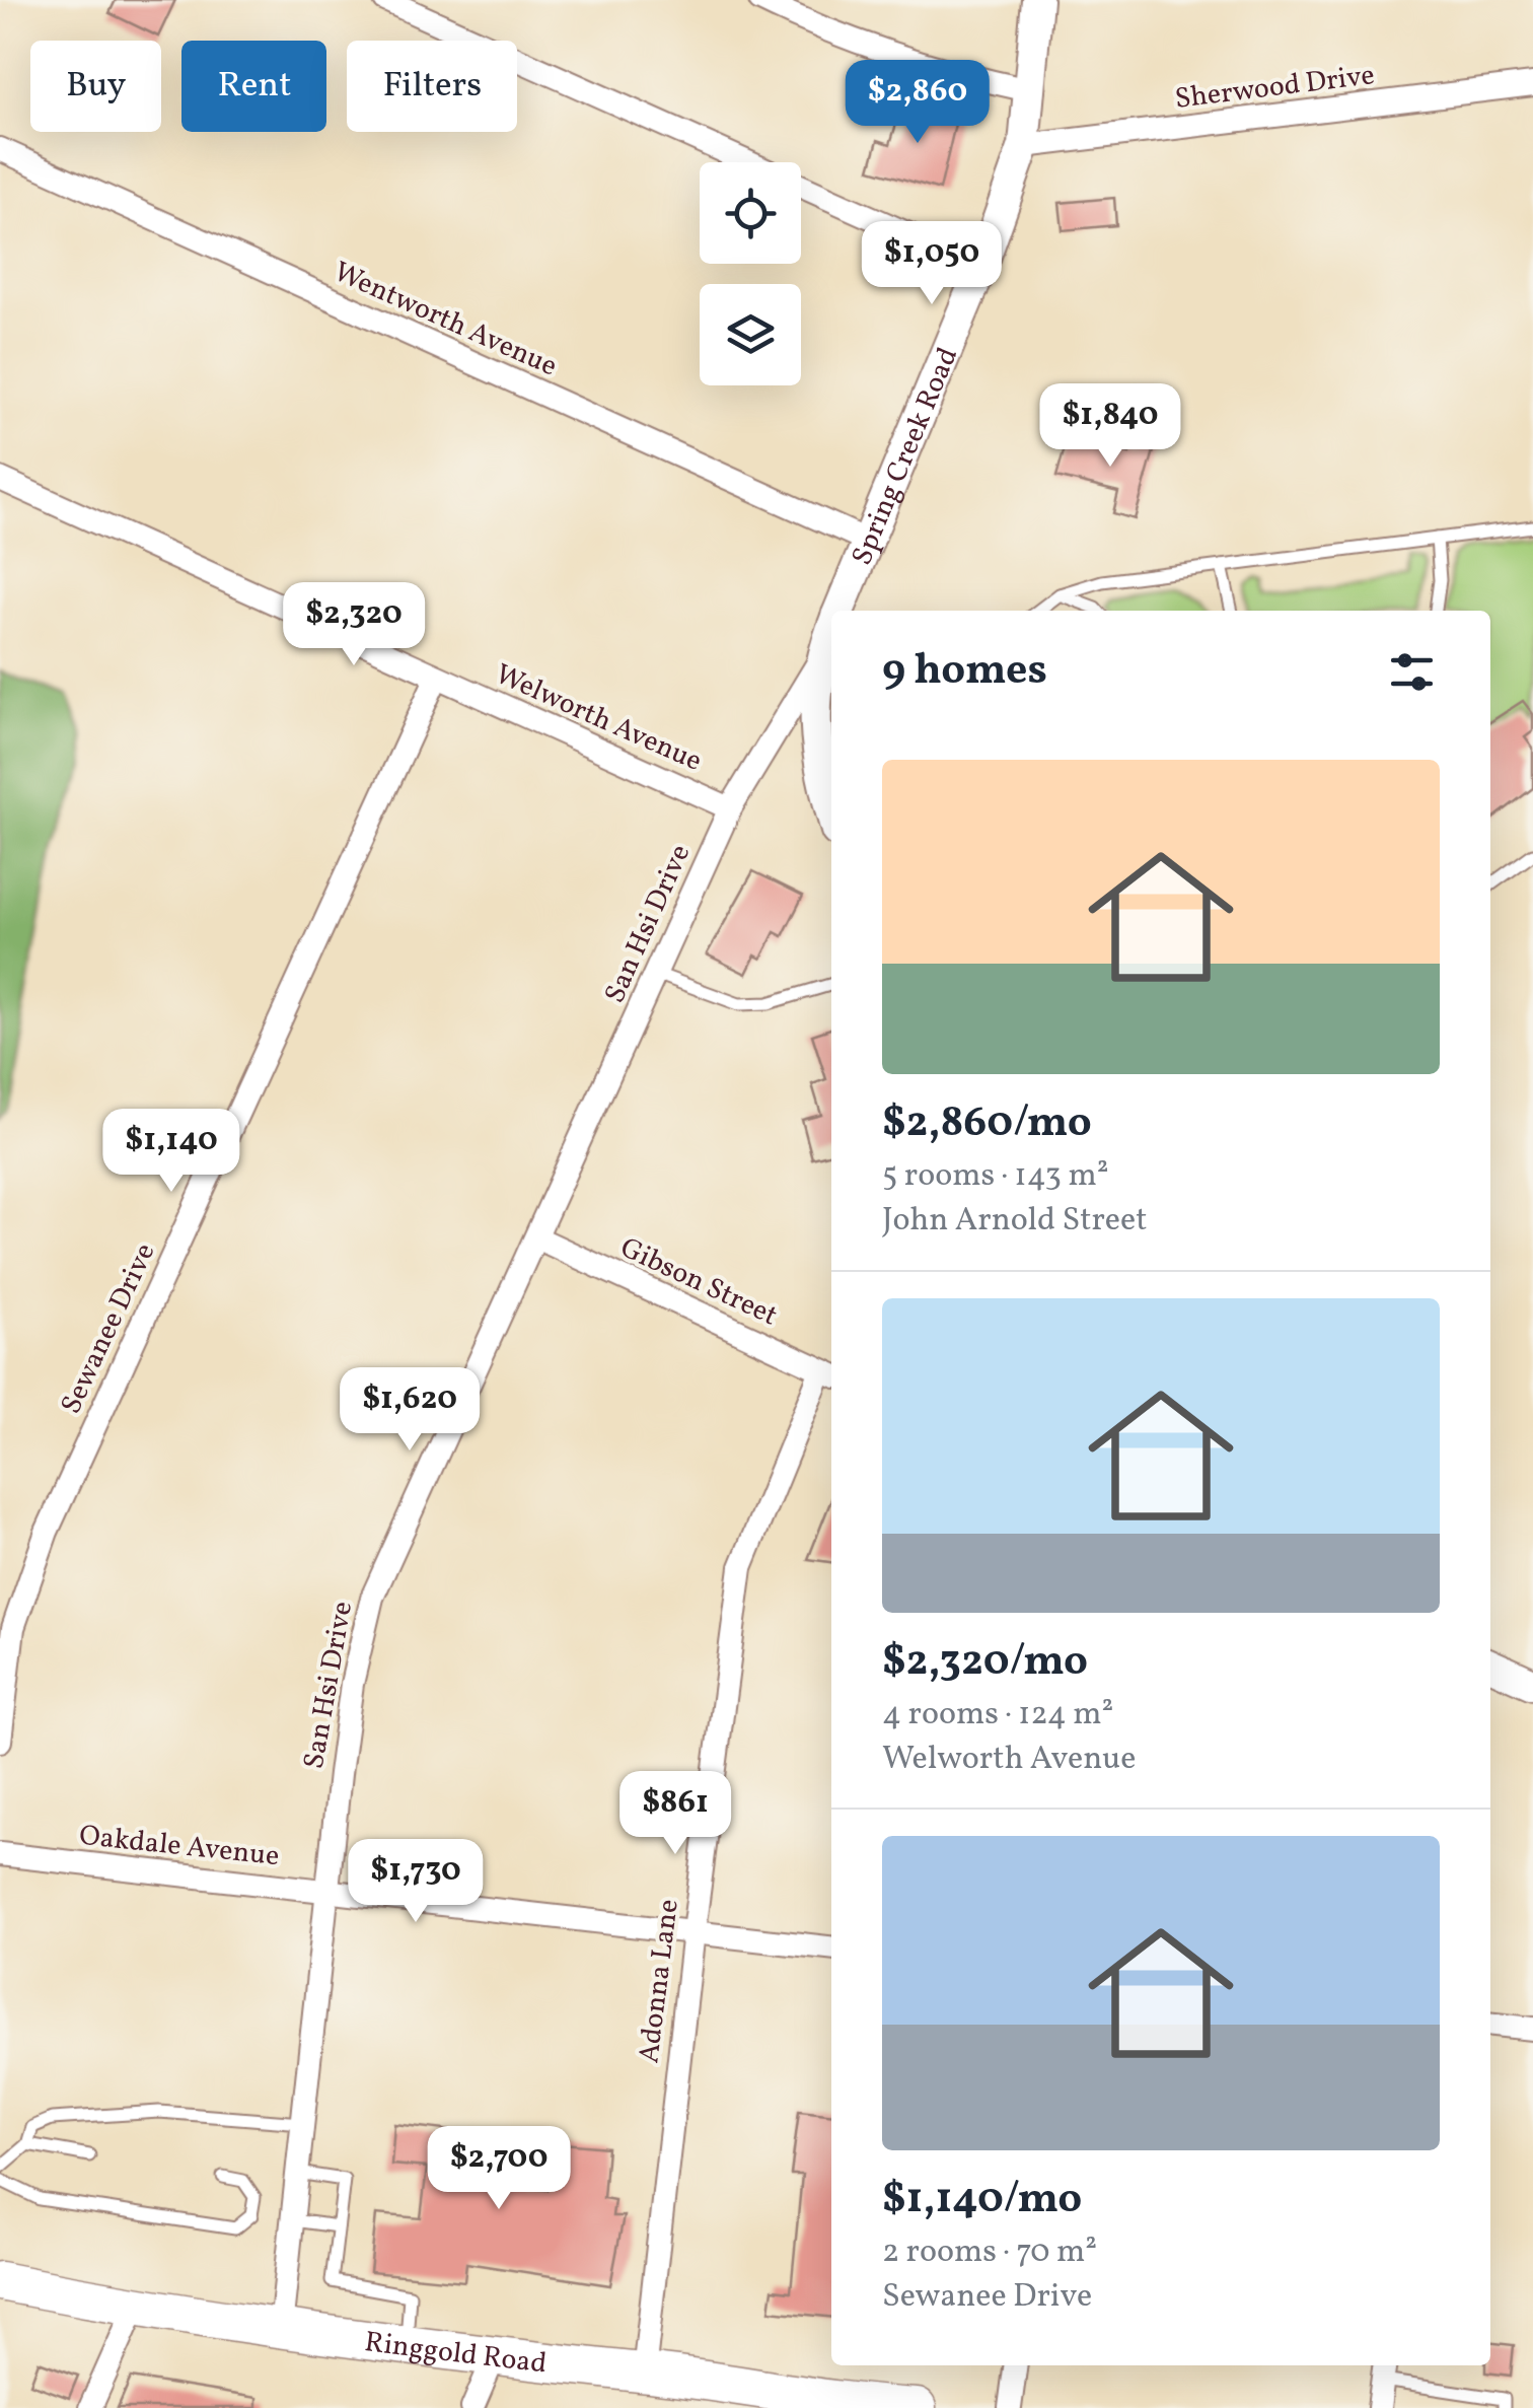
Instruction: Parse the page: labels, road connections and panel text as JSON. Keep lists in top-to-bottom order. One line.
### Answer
{"streets":{"main road":["Ringgold Road"],"street":["Sherwood Drive","Wentworth Avenue","Spring Creek Road","Welworth Avenue","San Hsi Drive","Gibson Street","Sewanee Drive","Oakdale Avenue","Adonna Lane"]},"crossings":[["Sherwood Drive","Spring Creek Road"],["Wentworth Avenue","Spring Creek Road"],["Spring Creek Road","San Hsi Drive"],["Welworth Avenue","San Hsi Drive"],["Welworth Avenue","Sewanee Drive"],["San Hsi Drive","Gibson Street"],["San Hsi Drive","Oakdale Avenue"],["San Hsi Drive","Ringgold Road"],["Gibson Street","Adonna Lane"],["Oakdale Avenue","Adonna Lane"],["Adonna Lane","Ringgold Road"]],"page":{"chip":["Buy","Rent","Filters"],"price":["$2,860","$1,050","$1,840","$2,320","$1,140","$1,620","$861","$1,730","$2,700"],"heading":"9 homes","list":[{"name":"$2,860/mo","note":"5 rooms · 143 m² · John Arnold Street"},{"name":"$2,320/mo","note":"4 rooms · 124 m² · Welworth Avenue"},{"name":"$1,140/mo","note":"2 rooms · 70 m² · Sewanee Drive"}]}}
